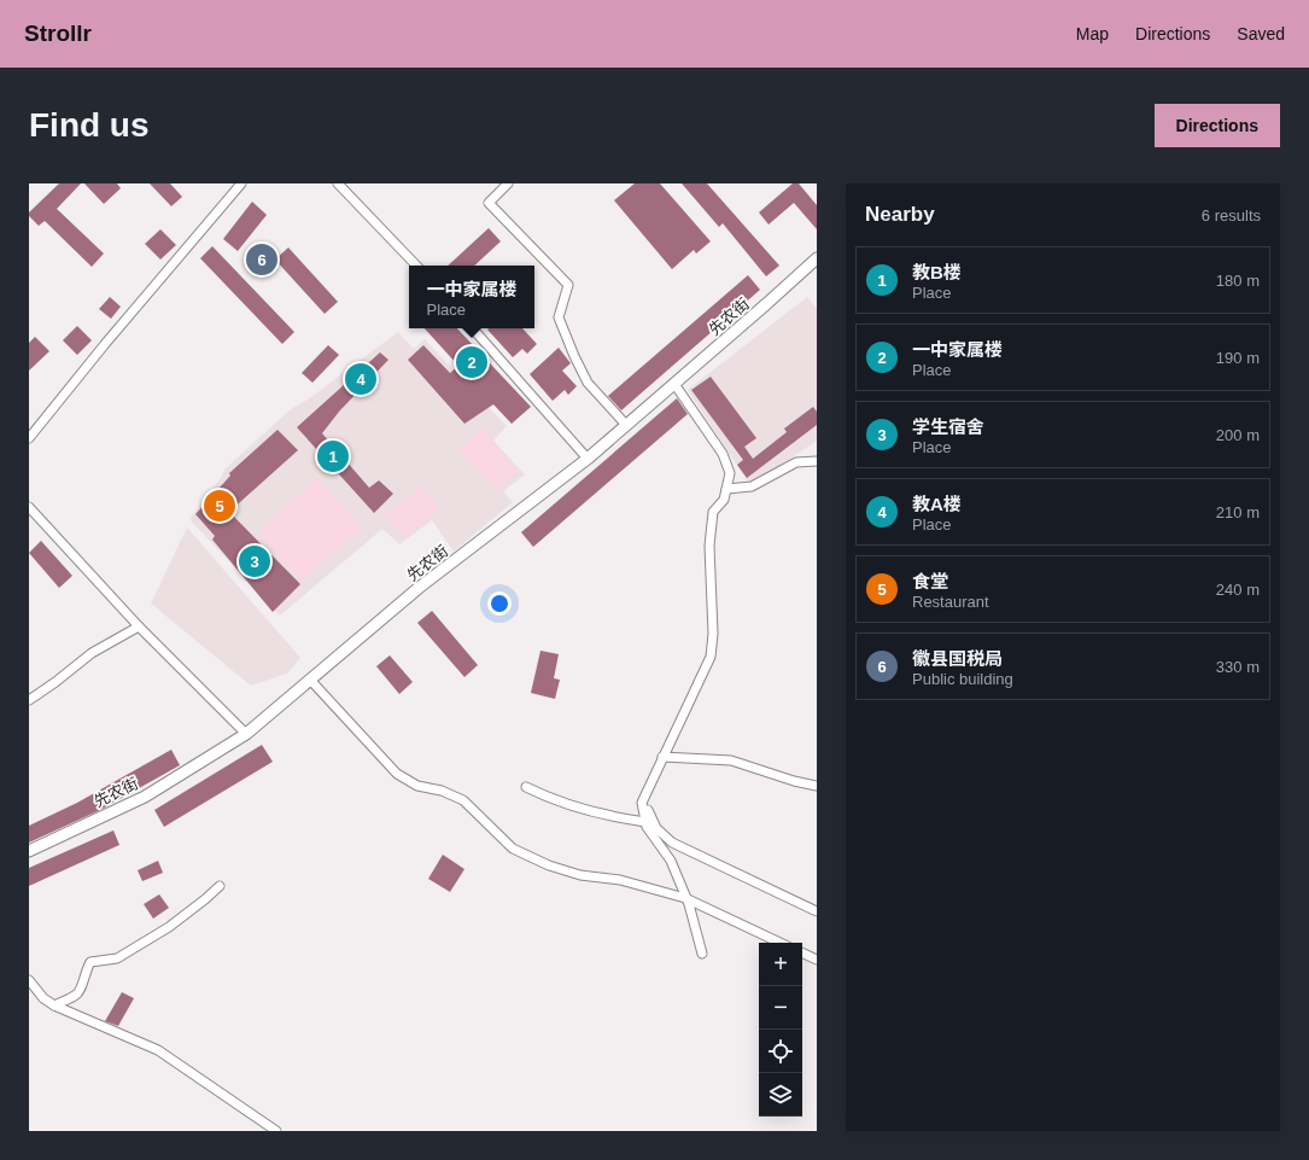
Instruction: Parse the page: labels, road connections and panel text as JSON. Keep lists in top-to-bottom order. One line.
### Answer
{"streets":{"main road":["先农街"]},"page":{"header":"Strollr","nav":["Map","Directions","Saved"],"buttons":"Directions","title":"Find us","heading":["Nearby","6 results"],"pins":["6","2","4","1","5","3"],"list":[{"mark":"1","name":"教B楼","note":"Place","value":"180 m"},{"mark":"2","name":"一中家属楼","note":"Place","value":"190 m"},{"mark":"3","name":"学生宿舍","note":"Place","value":"200 m"},{"mark":"4","name":"教A楼","note":"Place","value":"210 m"},{"mark":"5","name":"食堂","note":"Restaurant","value":"240 m"},{"mark":"6","name":"徽县国税局","note":"Public building","value":"330 m"}],"popup":["一中家属楼","Place"],"map_buttons":["+","−"]}}
